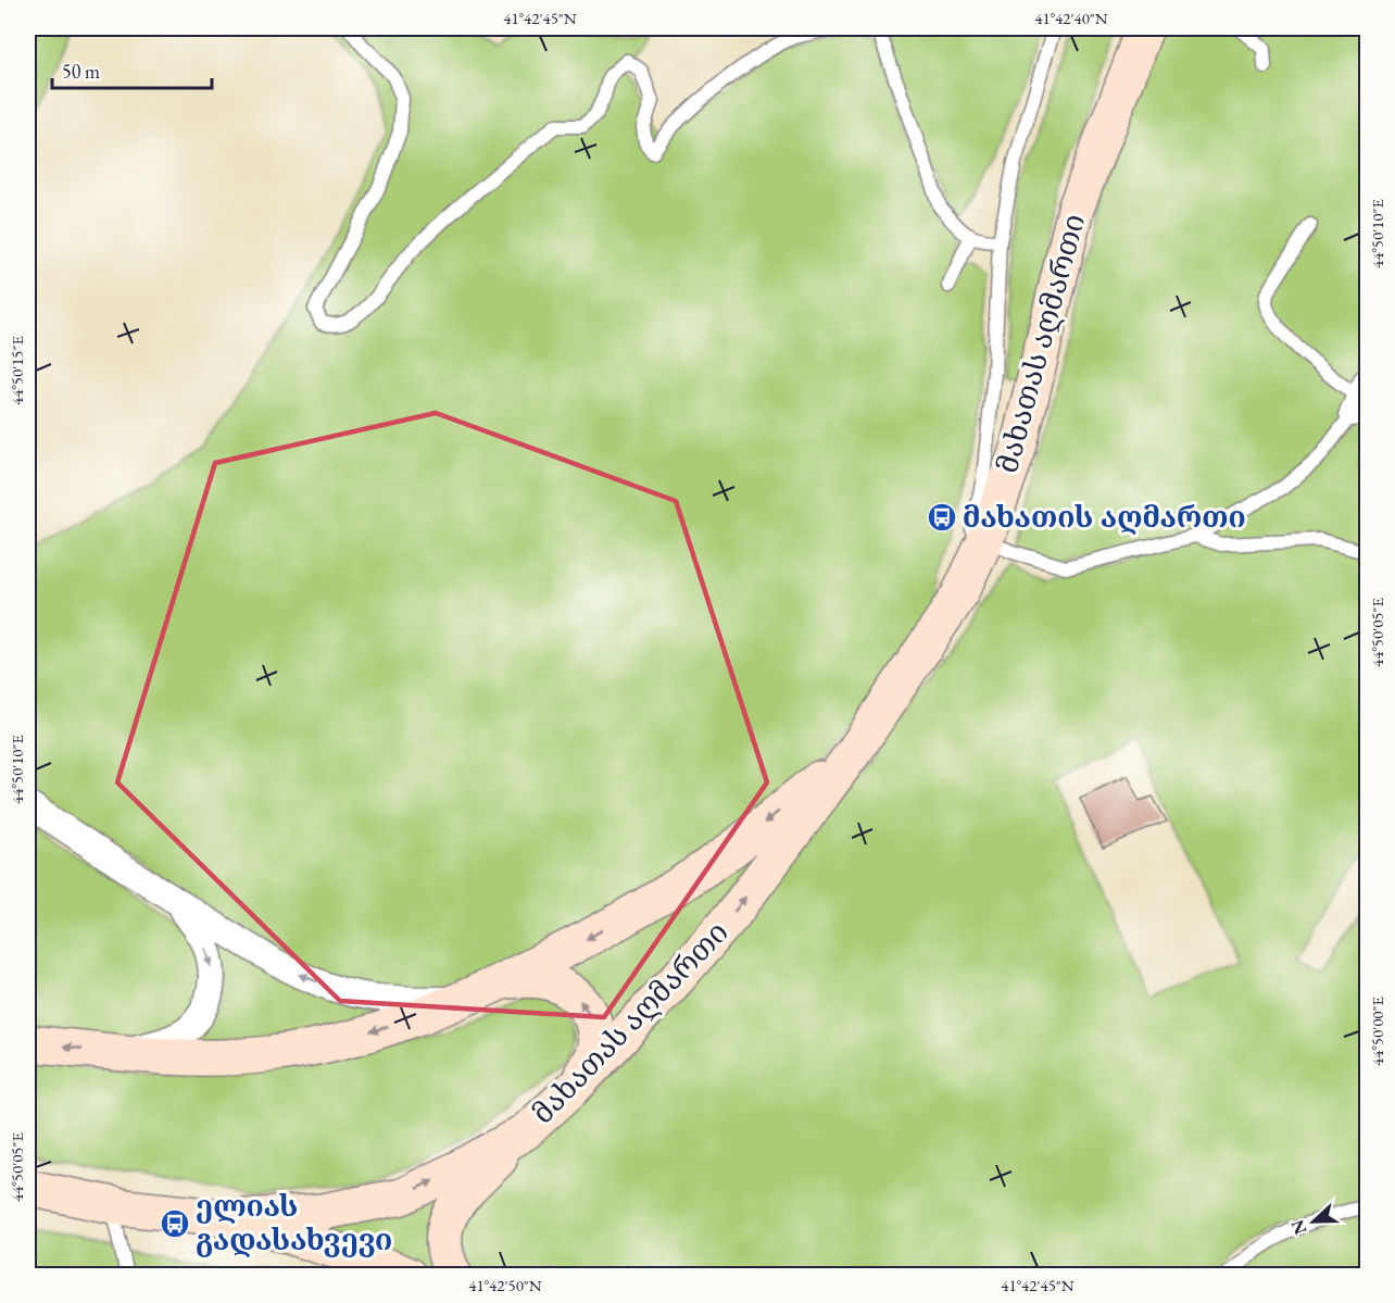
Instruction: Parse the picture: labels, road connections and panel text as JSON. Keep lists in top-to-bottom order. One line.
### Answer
{"streets":{"main road":["მახათას აღმართი"]},"places":{"bus stop":["მახათის აღმართი","ელიას გადასახვევი"]},"scale_bar":"50 m","north":"left","coordinates":["41°42'45\"N","41°42'40\"N","44°50'10\"E","44°50'15\"E","44°50'05\"E","44°50'00\"E","41°42'50\"N"]}
